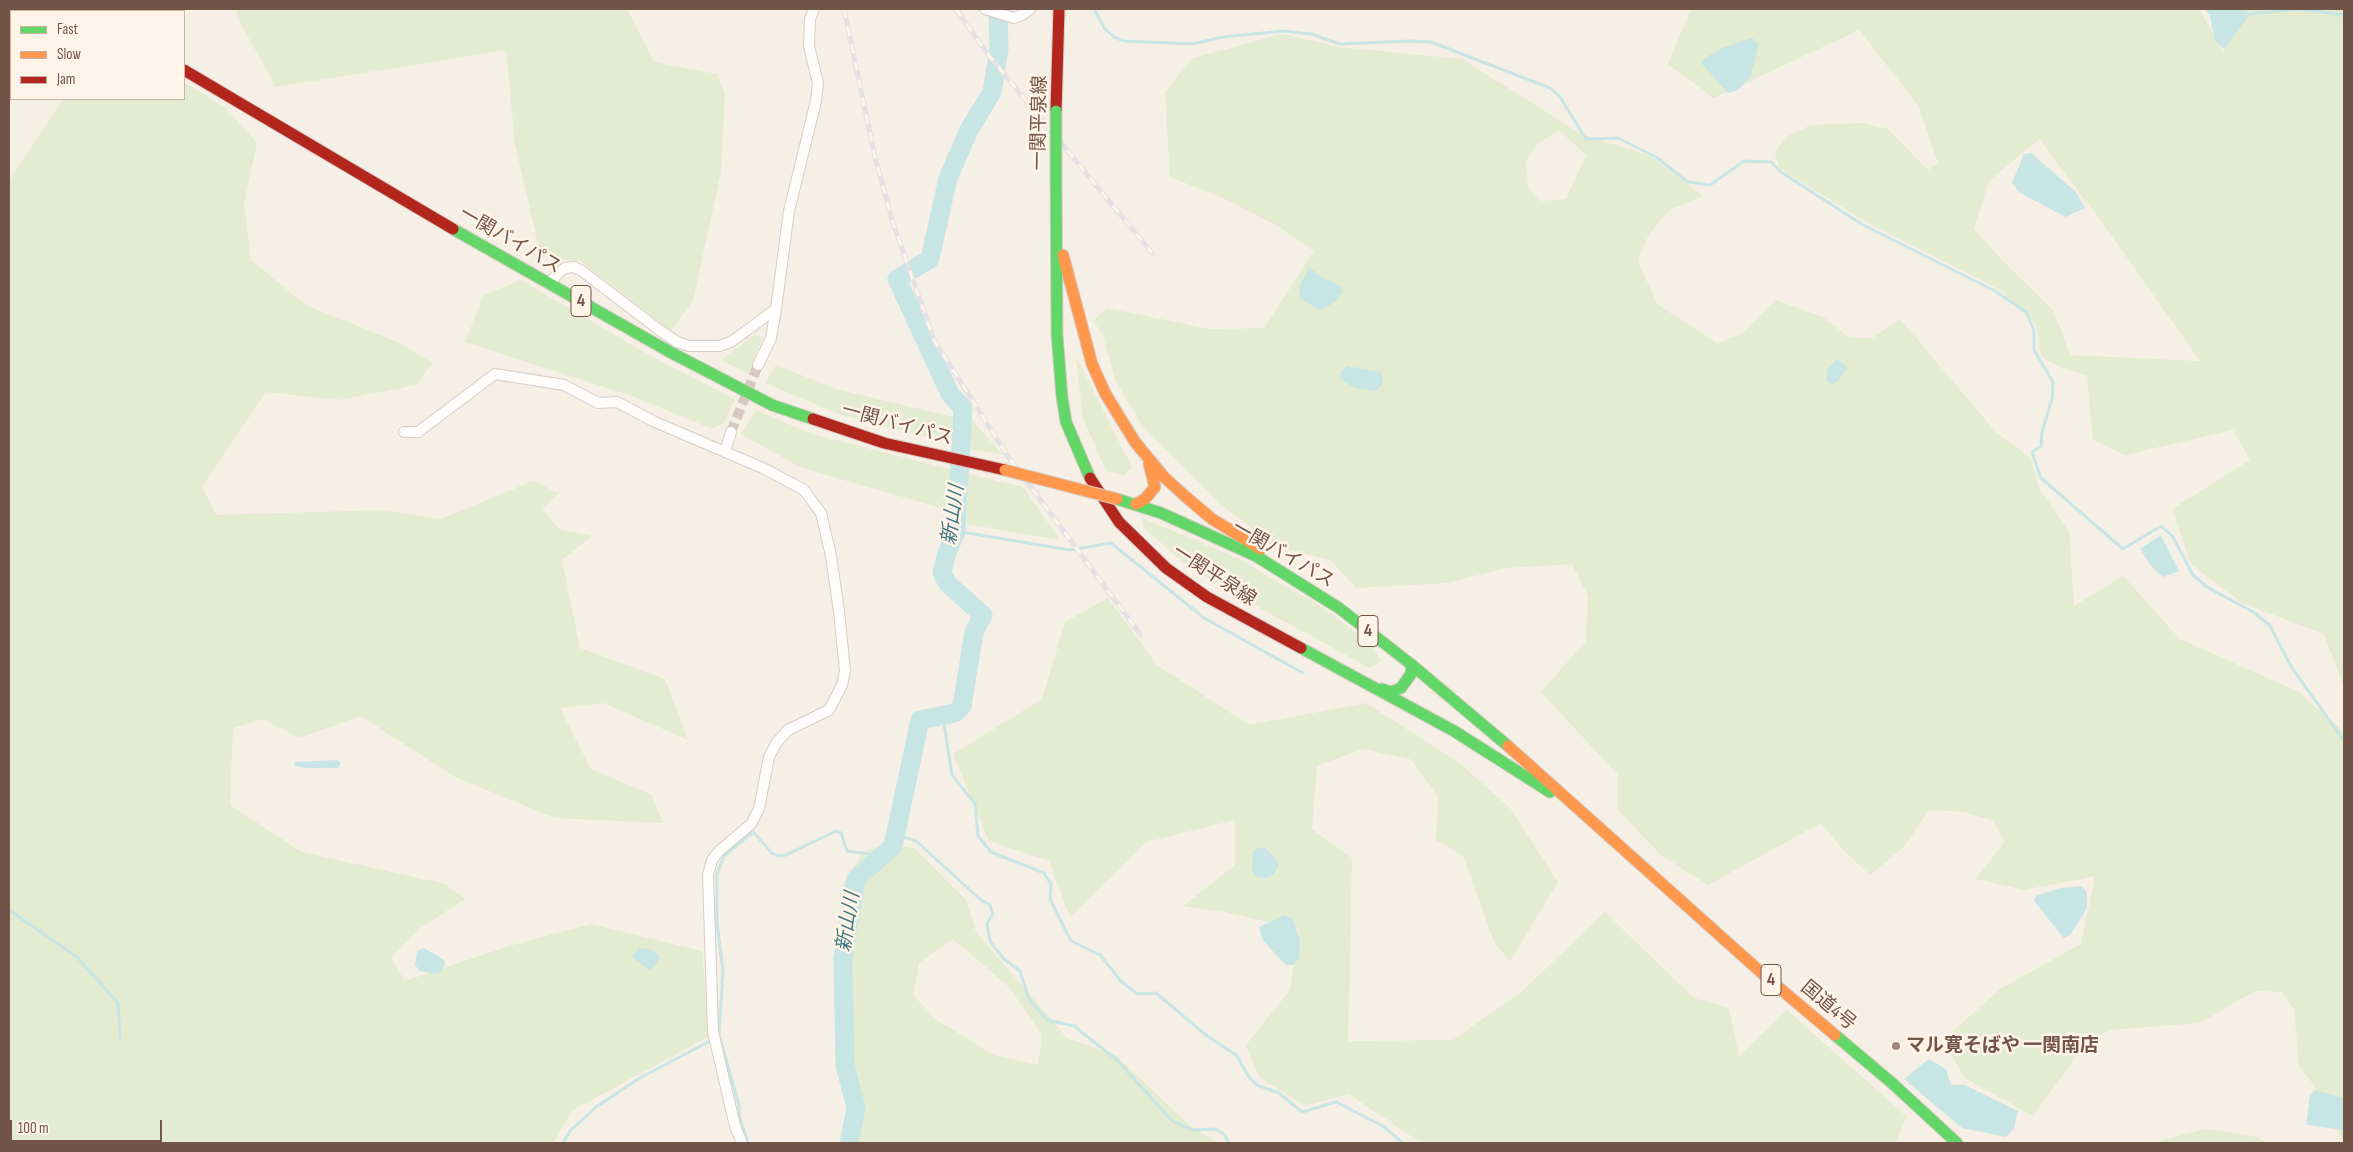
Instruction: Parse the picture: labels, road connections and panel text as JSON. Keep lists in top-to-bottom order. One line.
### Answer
{"streets":{"main road":["一関平泉線","一関バイパス","4","国道4号"]},"crossings":[["一関平泉線","一関バイパス"],["一関平泉線","国道4号"],["一関バイパス","国道4号"]],"water":["新山川"],"places":["マル寛そばや 一関南店"],"legend":["Fast","Slow","Jam"],"scale_bar":"100 m"}
